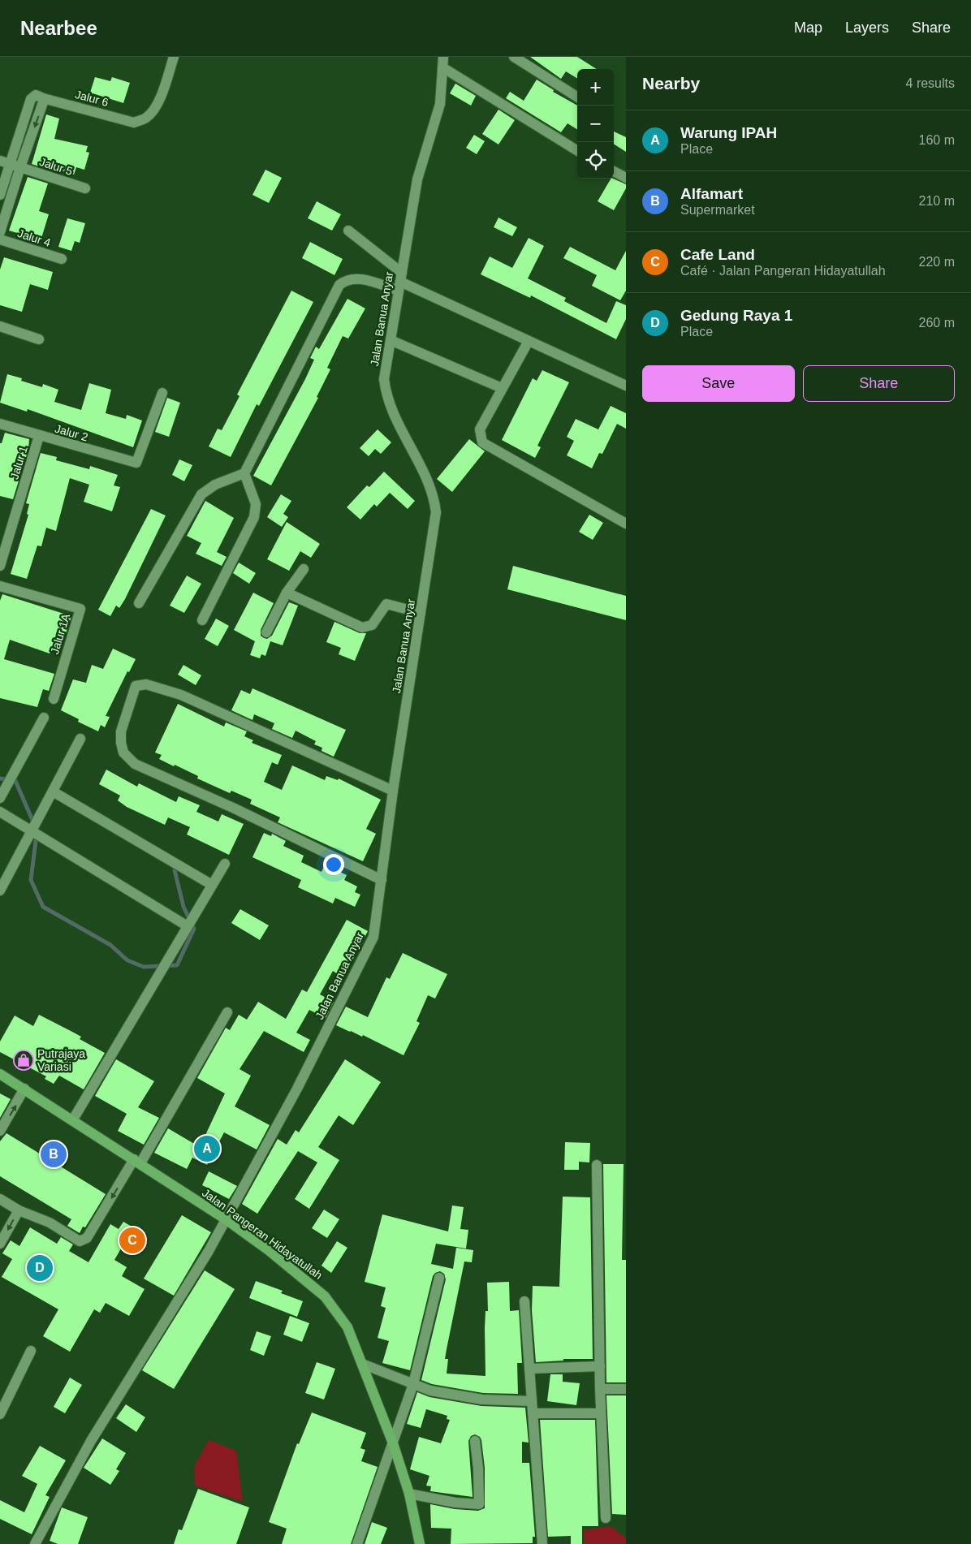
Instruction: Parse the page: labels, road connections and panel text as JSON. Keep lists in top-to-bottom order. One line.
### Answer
{"streets":{"main road":["Jalan Pangeran Hidayatullah"],"street":["Jalur 6","Jalur 5","Jalur 4","Jalan Banua Anyar","Jalur 2","Jalur 1","Jalur 1A"]},"crossings":[["Jalur 6","Jalur 5"],["Jalan Banua Anyar","Jalan Pangeran Hidayatullah"],["Jalur 2","Jalur 1"]],"places":{"shop":["Putrajaya Variasi"]},"page":{"header":"Nearbee","nav":["Map","Layers","Share"],"heading":["Nearby","4 results"],"map_buttons":["+","−"],"list":[{"mark":"A","name":"Warung IPAH","note":"Place","value":"160 m"},{"mark":"B","name":"Alfamart","note":"Supermarket","value":"210 m"},{"mark":"C","name":"Cafe Land","note":"Café · Jalan Pangeran Hidayatullah","value":"220 m"},{"mark":"D","name":"Gedung Raya 1","note":"Place","value":"260 m"}],"buttons":["Save","Share"],"pins":["A","B","C","D"]}}
